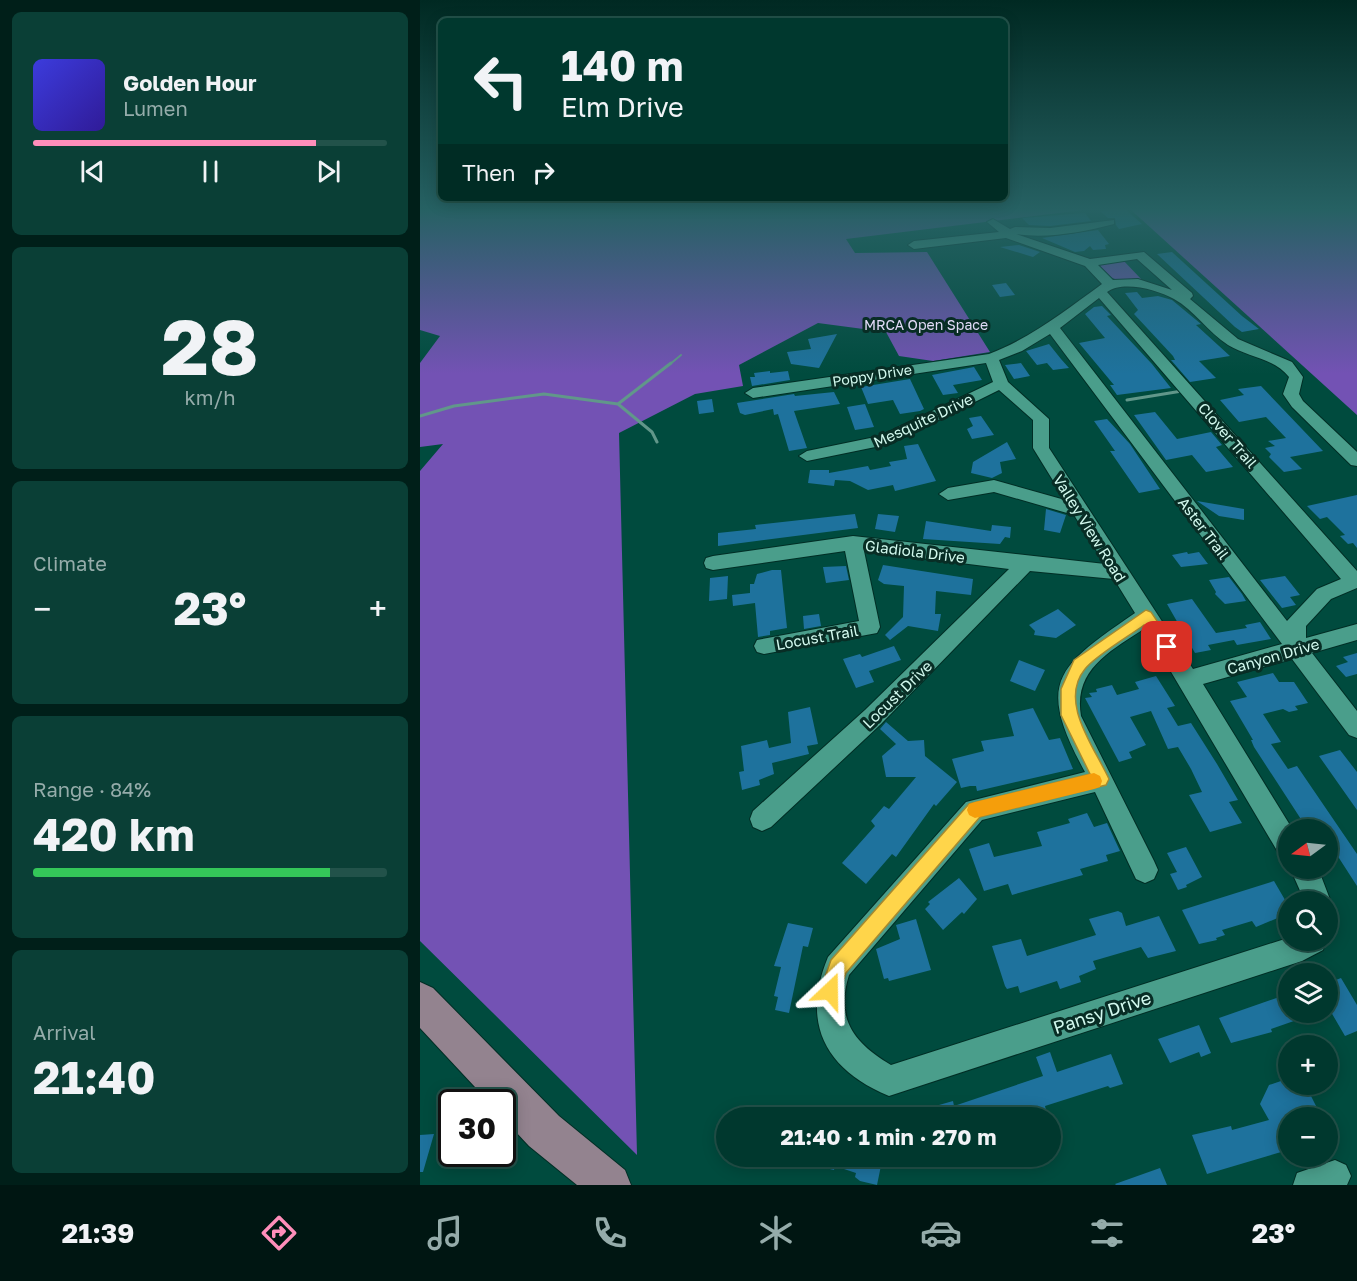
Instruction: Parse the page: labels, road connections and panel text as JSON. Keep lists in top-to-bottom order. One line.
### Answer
{"streets":{"street":["Poppy Drive","Mesquite Drive","Clover Trail","Valley View Road","Aster Trail","Gladiola Drive","Locust Trail","Canyon Drive","Locust Drive","Pansy Drive"]},"crossings":[["Mesquite Drive","Valley View Road"],["Valley View Road","Gladiola Drive"],["Valley View Road","Canyon Drive"],["Aster Trail","Canyon Drive"],["Gladiola Drive","Locust Trail"],["Gladiola Drive","Locust Drive"]],"parks":["MRCA Open Space"],"north":"left","page":{"turn":["140 m","Elm Drive"],"song":["Golden Hour","Lumen"],"then":"Then","tile":[["28","km/h"],"Climate",["Range · 84%","420 km"],["Arrival","21:40"]],"heat":["−","23°","+"],"map_buttons":["+","−"],"limit":"30","trip":"21:40 · 1 min · 270 m","tabs":["21:39","23°"]}}
